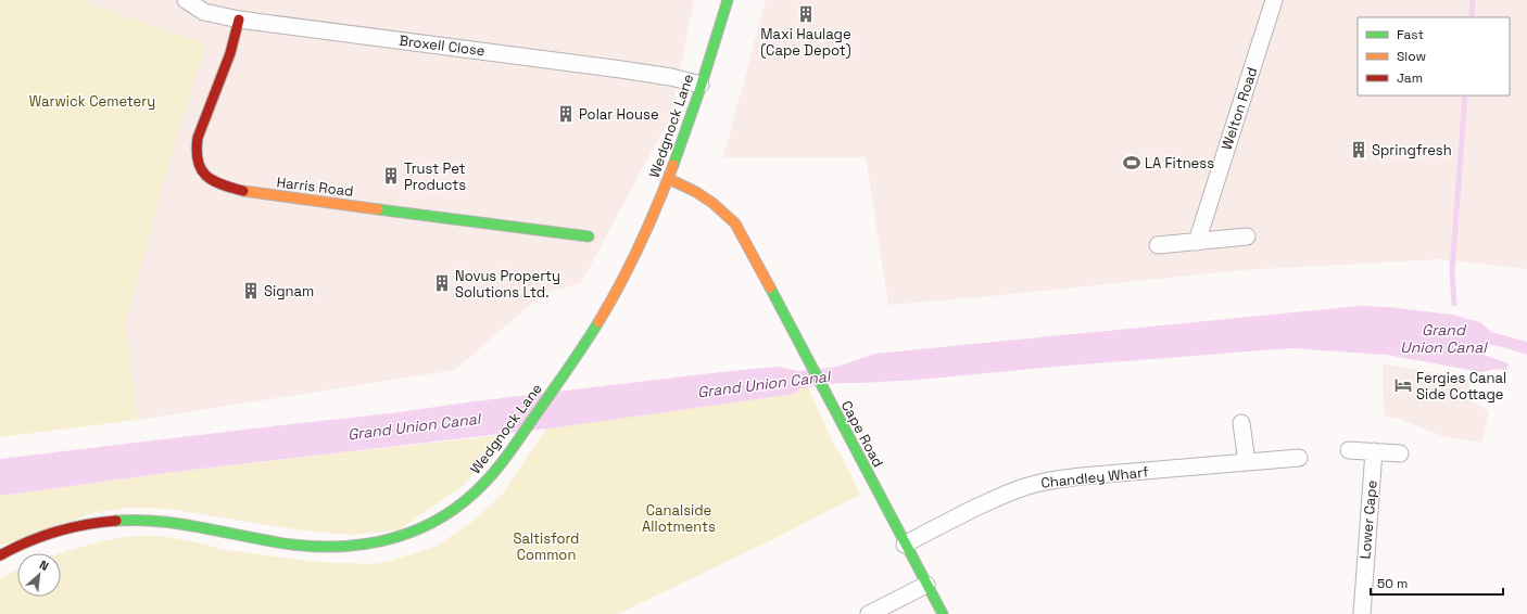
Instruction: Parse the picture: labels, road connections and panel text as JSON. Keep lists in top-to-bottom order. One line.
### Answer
{"streets":{"street":["Broxell Close","Welton Road","Wedgnock Lane","Harris Road","Cape Road","Chandley Wharf","Lower Cape"]},"crossings":[["Broxell Close","Wedgnock Lane"],["Broxell Close","Harris Road"],["Wedgnock Lane","Cape Road"],["Cape Road","Chandley Wharf"]],"water":["Grand Union Canal"],"parks":["Warwick Cemetery","Canalside Allotments","Saltisford Common"],"places":{"building":["Maxi Haulage (Cape Depot)","Polar House","Springfresh","Trust Pet Products","Novus Property Solutions Ltd.","Signam"],"sports":["LA Fitness"],"hotel":["Fergies Canal Side Cottage"]},"legend":["Fast","Slow","Jam"],"scale_bar":"50 m","north":"top right"}
